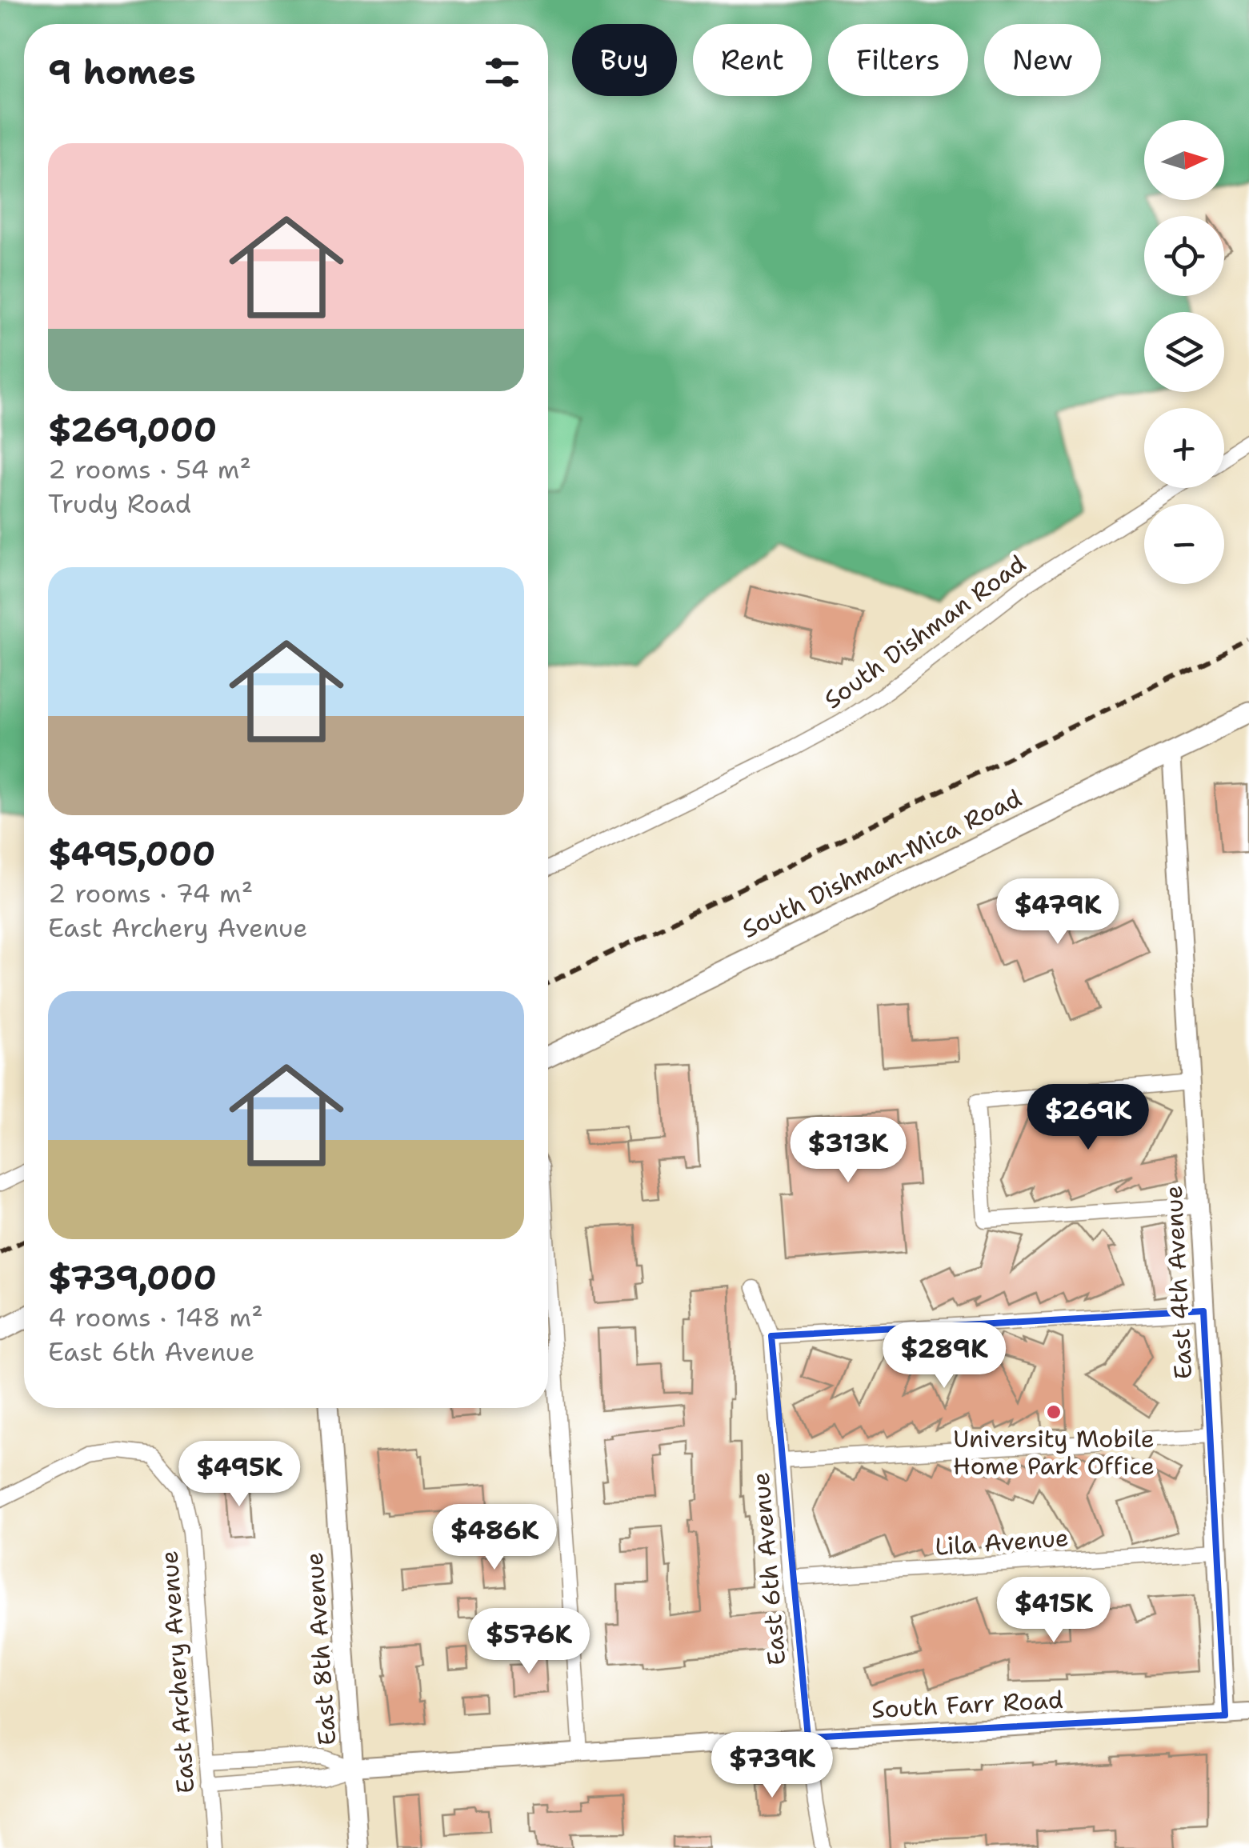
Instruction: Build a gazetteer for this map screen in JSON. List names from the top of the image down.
{
  "streets": {
    "main road": ["South Dishman-Mica Road"],
    "street": [
      "South Dishman Road",
      "East 4th Avenue",
      "Lila Avenue",
      "East 6th Avenue",
      "East 8th Avenue",
      "East Archery Avenue",
      "South Farr Road"
    ]
  },
  "crossings": [
    ["South Dishman-Mica Road", "East 4th Avenue"],
    ["East 4th Avenue", "Lila Avenue"],
    ["East 4th Avenue", "South Farr Road"],
    ["Lila Avenue", "East 6th Avenue"],
    ["East 6th Avenue", "South Farr Road"],
    ["East 8th Avenue", "South Farr Road"],
    ["East Archery Avenue", "South Farr Road"]
  ],
  "places": ["University Mobile Home Park Office"],
  "north": "right",
  "page": {
    "chip": [
      "Buy",
      "Rent",
      "Filters",
      "New"
    ],
    "heading": "9 homes",
    "map_buttons": ["+", "−"],
    "list": [
      {
        "name": "$269,000",
        "note": "2 rooms · 54 m² · Trudy Road"
      },
      {
        "name": "$495,000",
        "note": "2 rooms · 74 m² · East Archery Avenue"
      },
      {
        "name": "$739,000",
        "note": "4 rooms · 148 m² · East 6th Avenue"
      }
    ],
    "price": [
      "$479K",
      "$269K",
      "$313K",
      "$289K",
      "$495K",
      "$486K",
      "$415K",
      "$576K",
      "$739K"
    ]
  }
}
